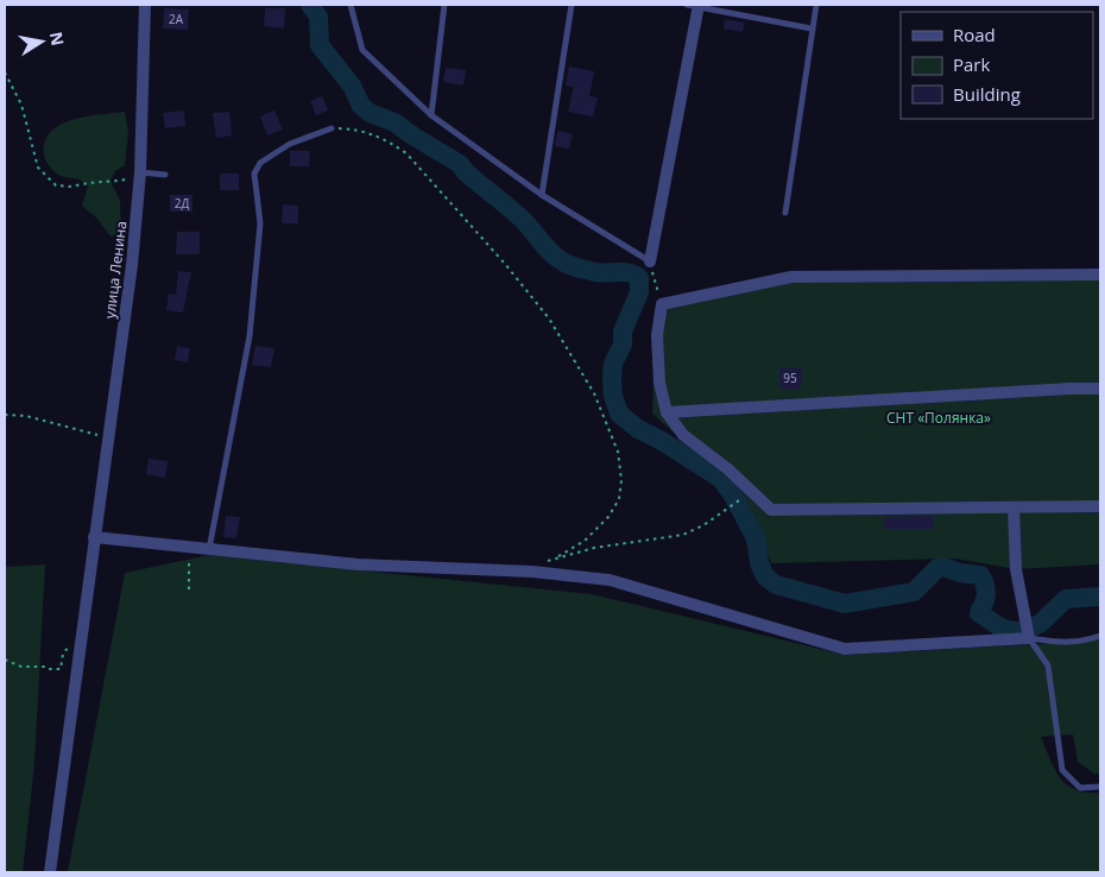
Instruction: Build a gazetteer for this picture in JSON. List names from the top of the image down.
{
  "streets": {
    "street": ["улица Ленина"]
  },
  "parks": ["СНТ «Полянка»"],
  "house_numbers": ["2А", "2Д", "95"],
  "legend": ["Road", "Park", "Building"],
  "north": "right"
}
